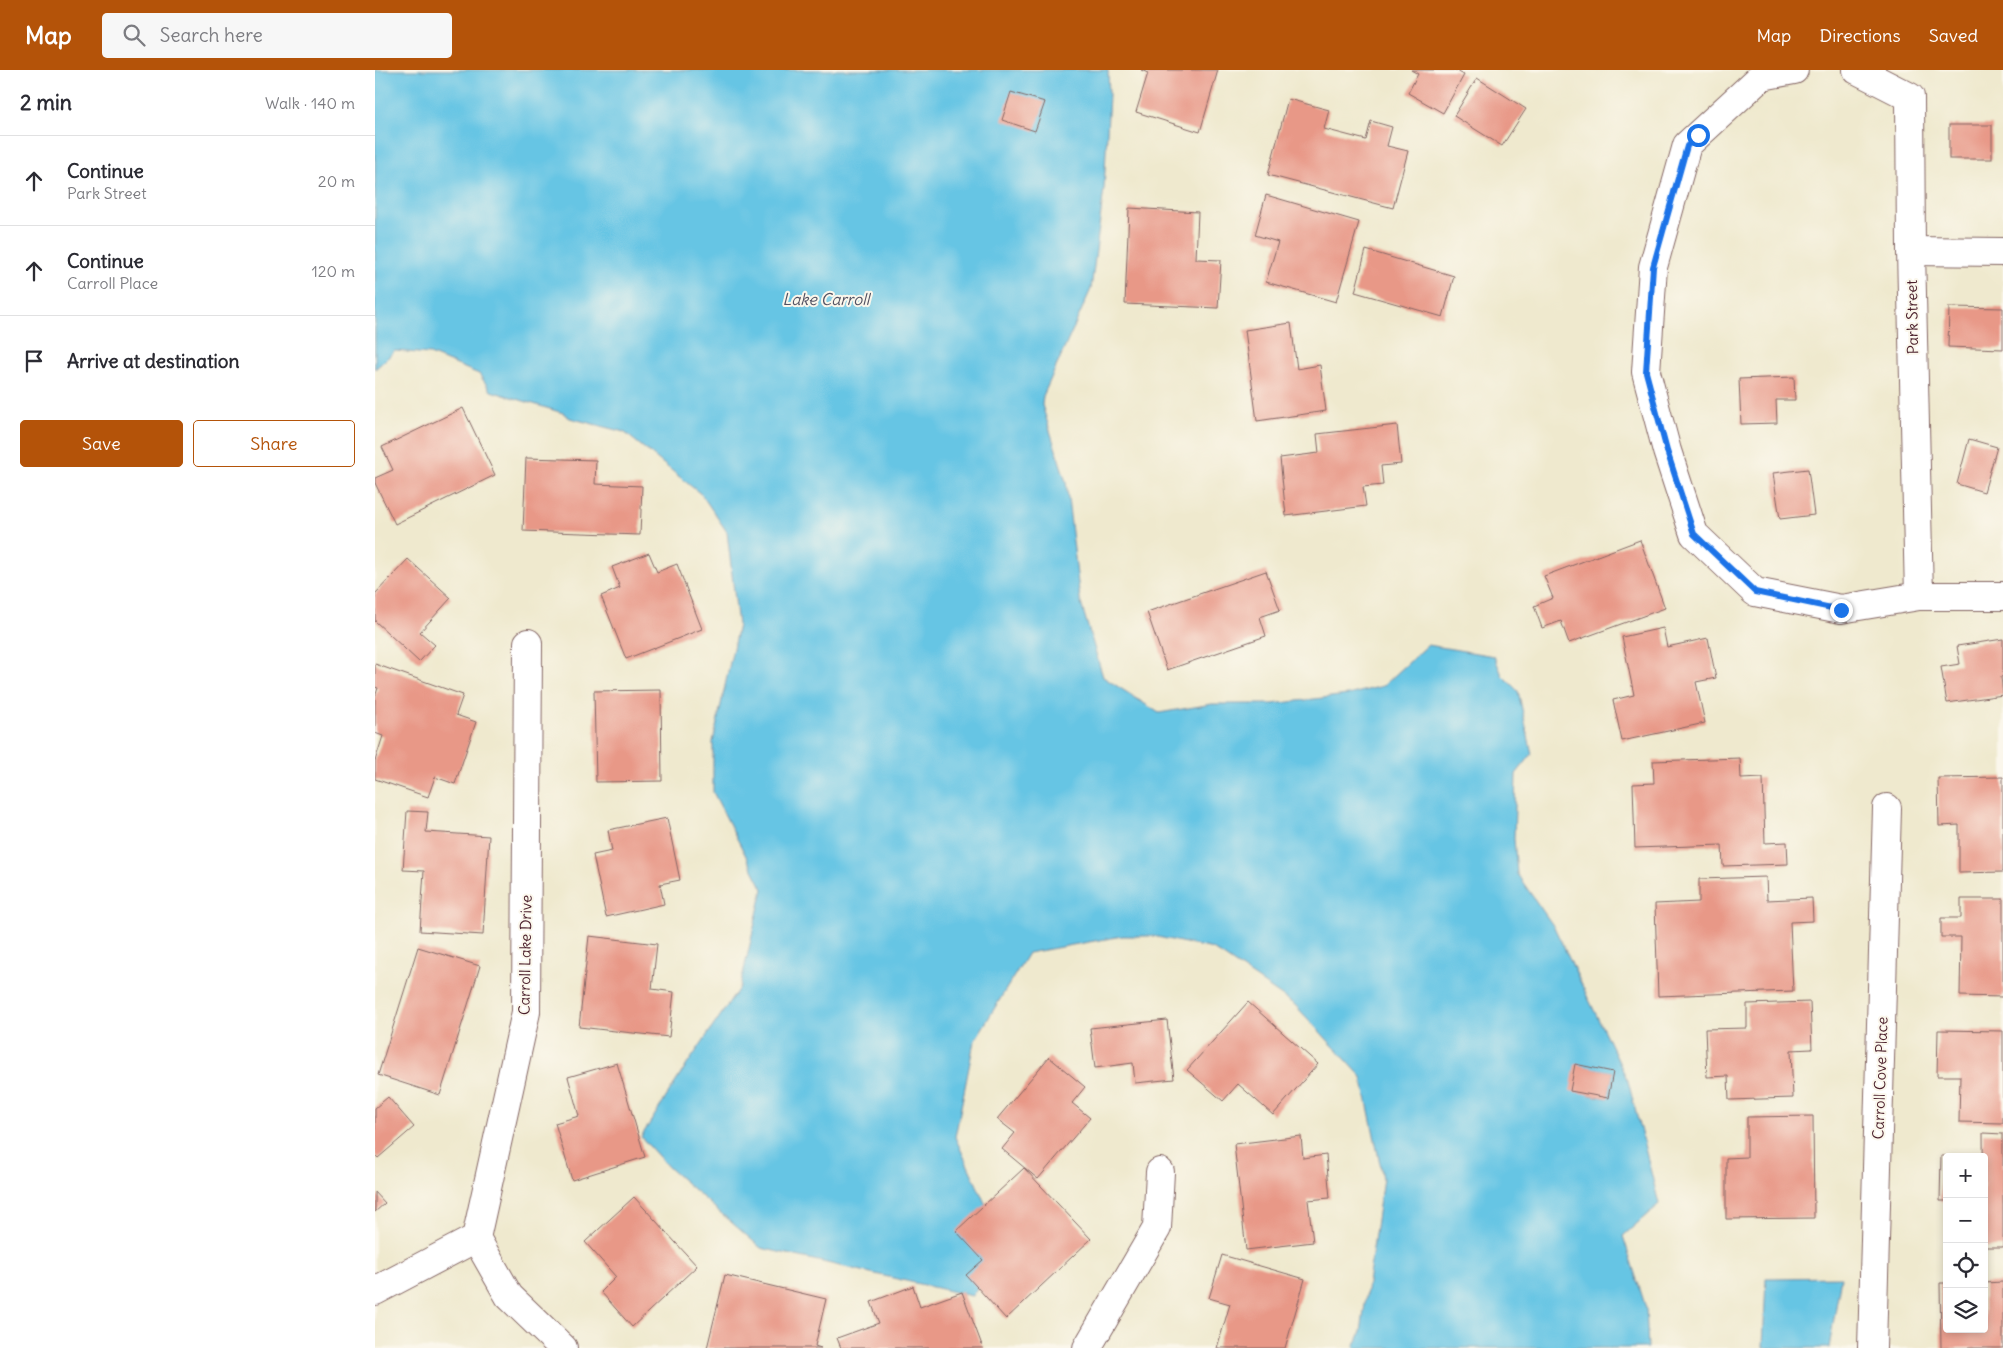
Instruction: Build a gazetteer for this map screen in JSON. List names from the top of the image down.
{
  "streets": {
    "street": ["Park Street", "Carroll Lake Drive", "Carroll Cove Place"]
  },
  "water": ["Lake Carroll"],
  "page": {
    "header": "Map",
    "search": "Search here",
    "nav": ["Map", "Directions", "Saved"],
    "heading": ["2 min", "Walk · 140 m"],
    "list": [
      ["Continue", "Park Street", "20 m"],
      ["Continue", "Carroll Place", "120 m"],
      "Arrive at destination"
    ],
    "buttons": ["Save", "Share"],
    "map_buttons": ["+", "−"]
  }
}
